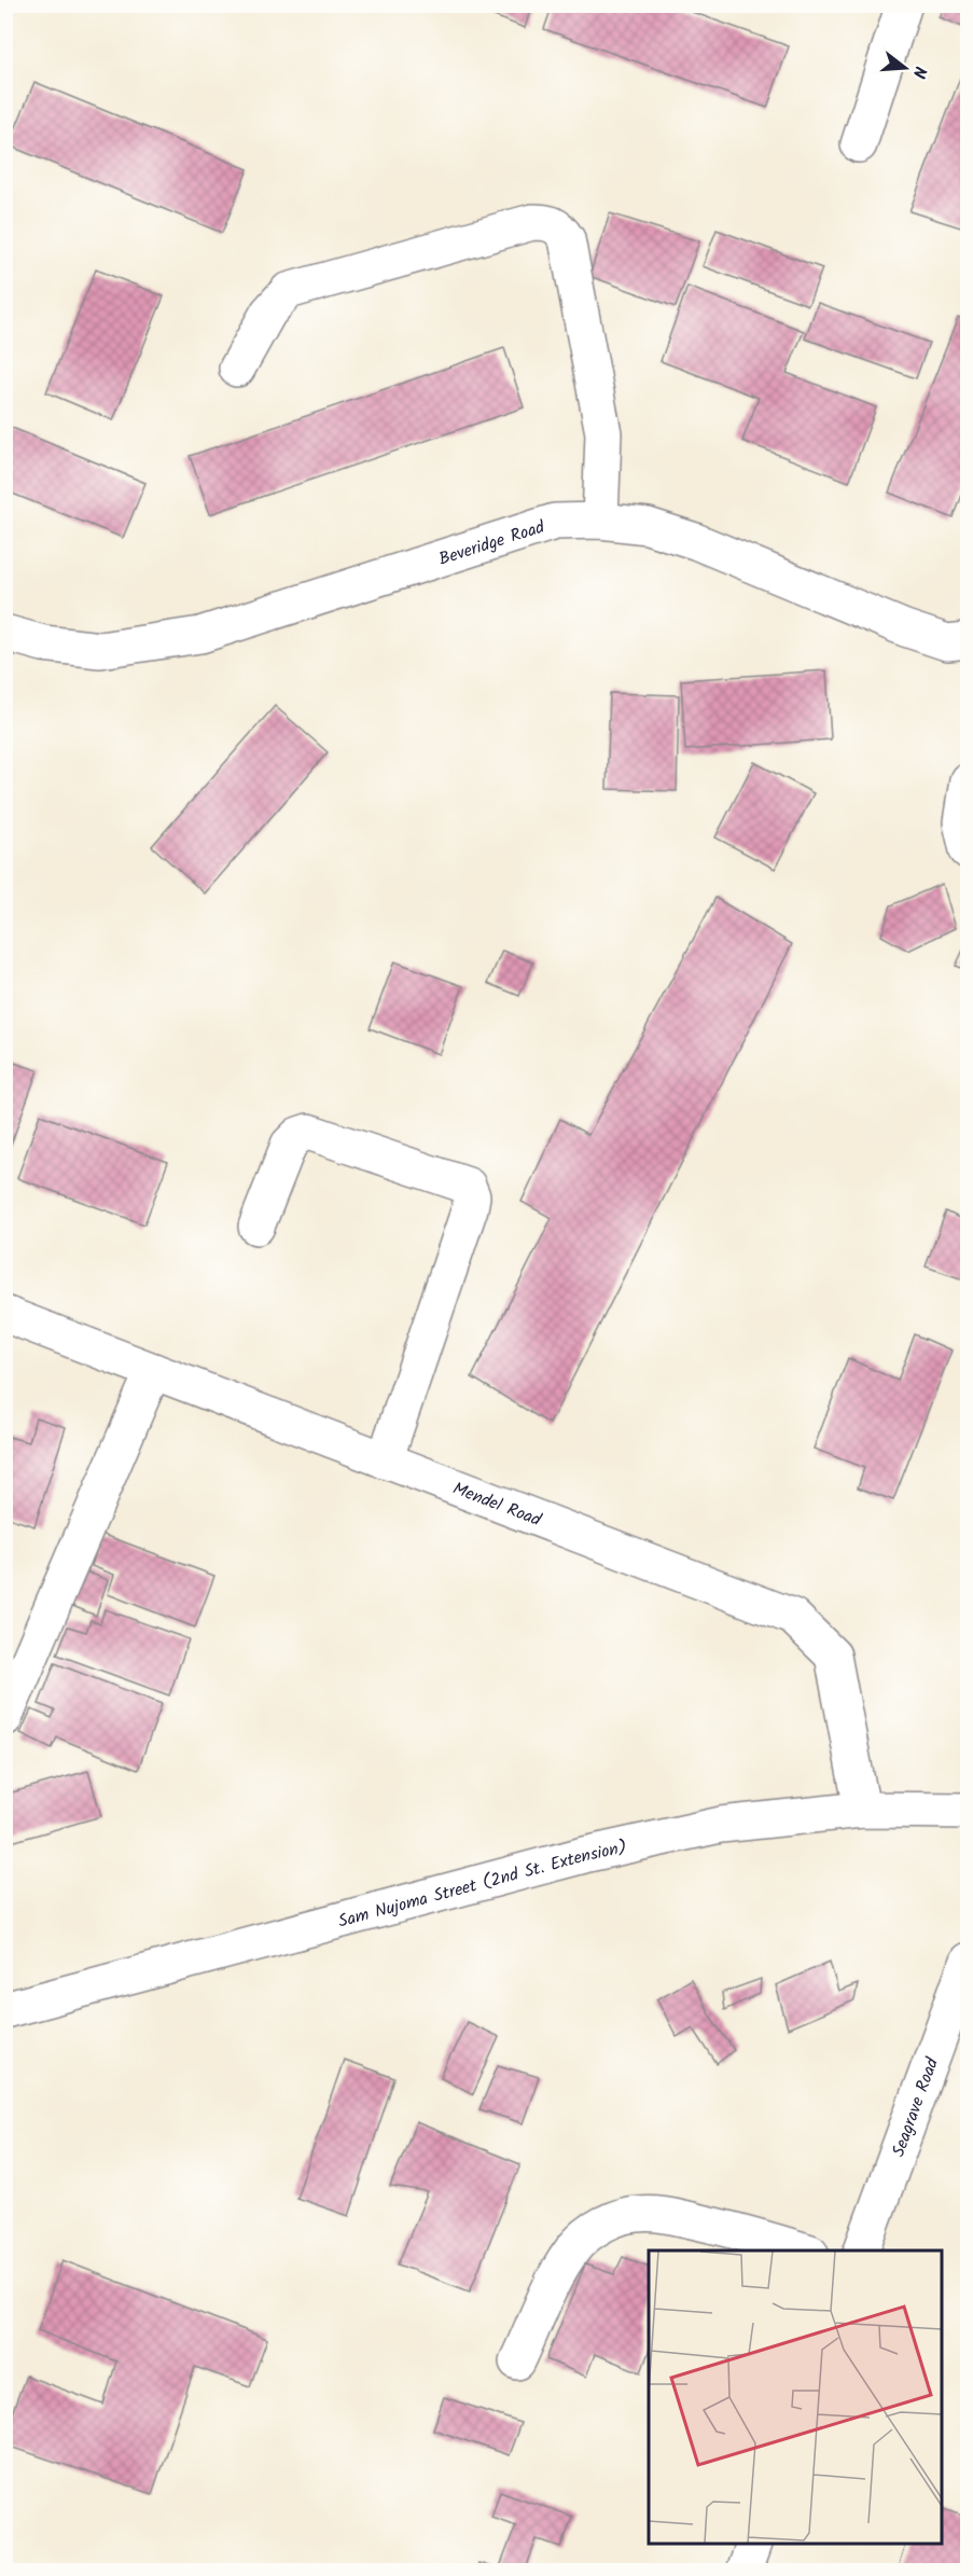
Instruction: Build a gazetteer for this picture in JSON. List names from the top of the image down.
{
  "streets": {
    "main road": [
      "Beveridge Road",
      "Mendel Road",
      "Sam Nujoma Street (2nd St. Extension)",
      "Seagrave Road"
    ]
  },
  "crossings": [
    ["Mendel Road", "Sam Nujoma Street (2nd St. Extension)"]
  ],
  "north": "right"
}
